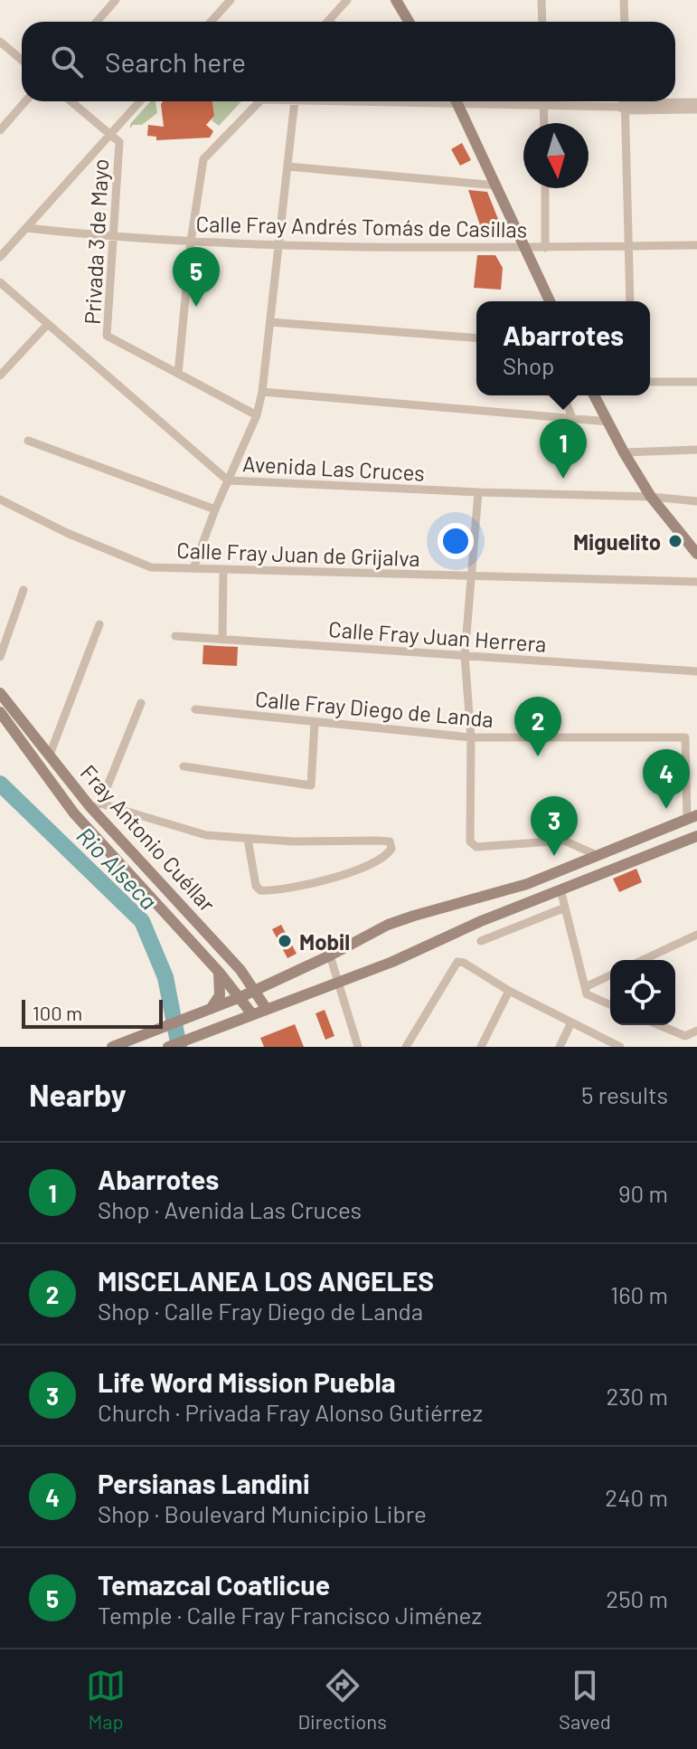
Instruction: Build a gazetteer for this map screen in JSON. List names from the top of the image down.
{
  "streets": {
    "street": [
      "Calle Fray Andrés Tomás de Casillas",
      "Privada 3 de Mayo",
      "Avenida Las Cruces",
      "Calle Fray Juan de Grijalva",
      "Calle Fray Juan Herrera",
      "Calle Fray Diego de Landa",
      "Fray Antonio Cuéllar"
    ]
  },
  "crossings": [
    ["Calle Fray Andrés Tomás de Casillas", "Privada 3 de Mayo"]
  ],
  "water": ["Rio Alseca"],
  "places": ["Miguelito", "Mobil"],
  "scale_bar": "100 m",
  "north": "bottom",
  "page": {
    "search": "Search here",
    "pins": [
      "5",
      "1",
      "2",
      "4",
      "3"
    ],
    "popup": ["Abarrotes", "Shop"],
    "scale": "100 m",
    "heading": ["Nearby", "5 results"],
    "list": [
      {
        "mark": "1",
        "name": "Abarrotes",
        "note": "Shop · Avenida Las Cruces",
        "value": "90 m"
      },
      {
        "mark": "2",
        "name": "MISCELANEA LOS ANGELES",
        "note": "Shop · Calle Fray Diego de Landa",
        "value": "160 m"
      },
      {
        "mark": "3",
        "name": "Life Word Mission Puebla",
        "note": "Church · Privada Fray Alonso Gutiérrez",
        "value": "230 m"
      },
      {
        "mark": "4",
        "name": "Persianas Landini",
        "note": "Shop · Boulevard Municipio Libre",
        "value": "240 m"
      },
      {
        "mark": "5",
        "name": "Temazcal Coatlicue",
        "note": "Temple · Calle Fray Francisco Jiménez",
        "value": "250 m"
      }
    ],
    "nav": ["Map", "Directions", "Saved"]
  }
}
